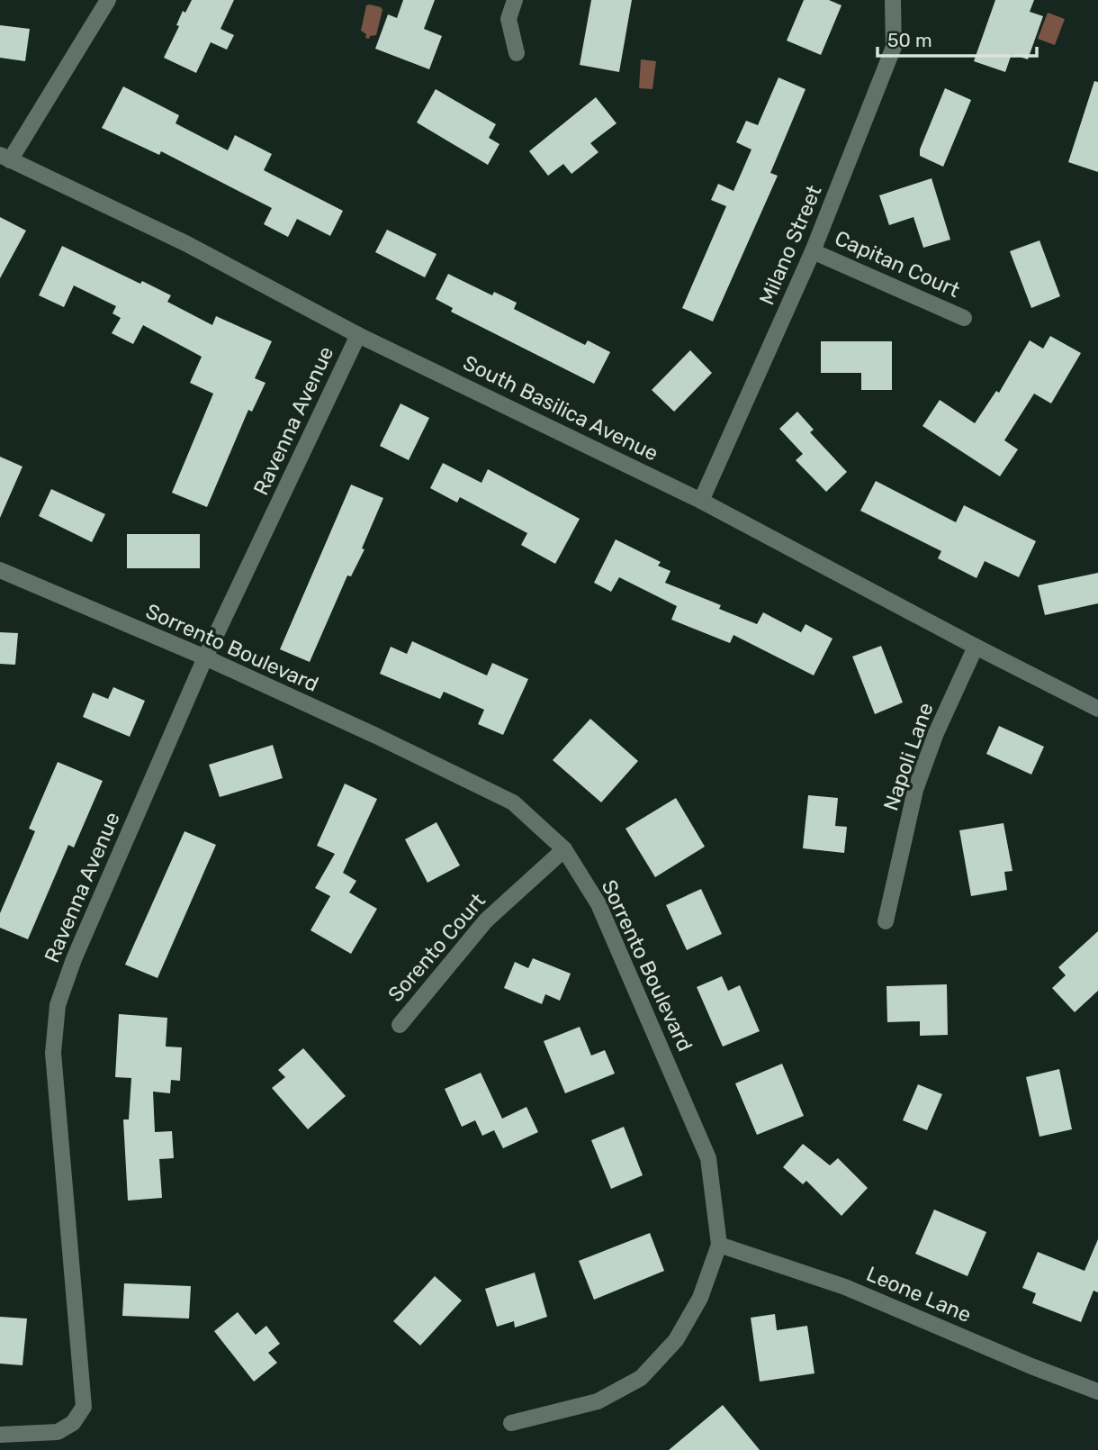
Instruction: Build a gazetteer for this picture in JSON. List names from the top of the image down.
{
  "streets": {
    "street": [
      "Milano Street",
      "Capitan Court",
      "South Basilica Avenue",
      "Ravenna Avenue",
      "Sorrento Boulevard",
      "Napoli Lane",
      "Sorento Court",
      "Leone Lane"
    ]
  },
  "crossings": [
    ["Milano Street", "Capitan Court"],
    ["Milano Street", "South Basilica Avenue"],
    ["South Basilica Avenue", "Ravenna Avenue"],
    ["South Basilica Avenue", "Napoli Lane"],
    ["Ravenna Avenue", "Sorrento Boulevard"],
    ["Sorrento Boulevard", "Sorento Court"],
    ["Sorrento Boulevard", "Leone Lane"]
  ],
  "scale_bar": "50 m"
}
